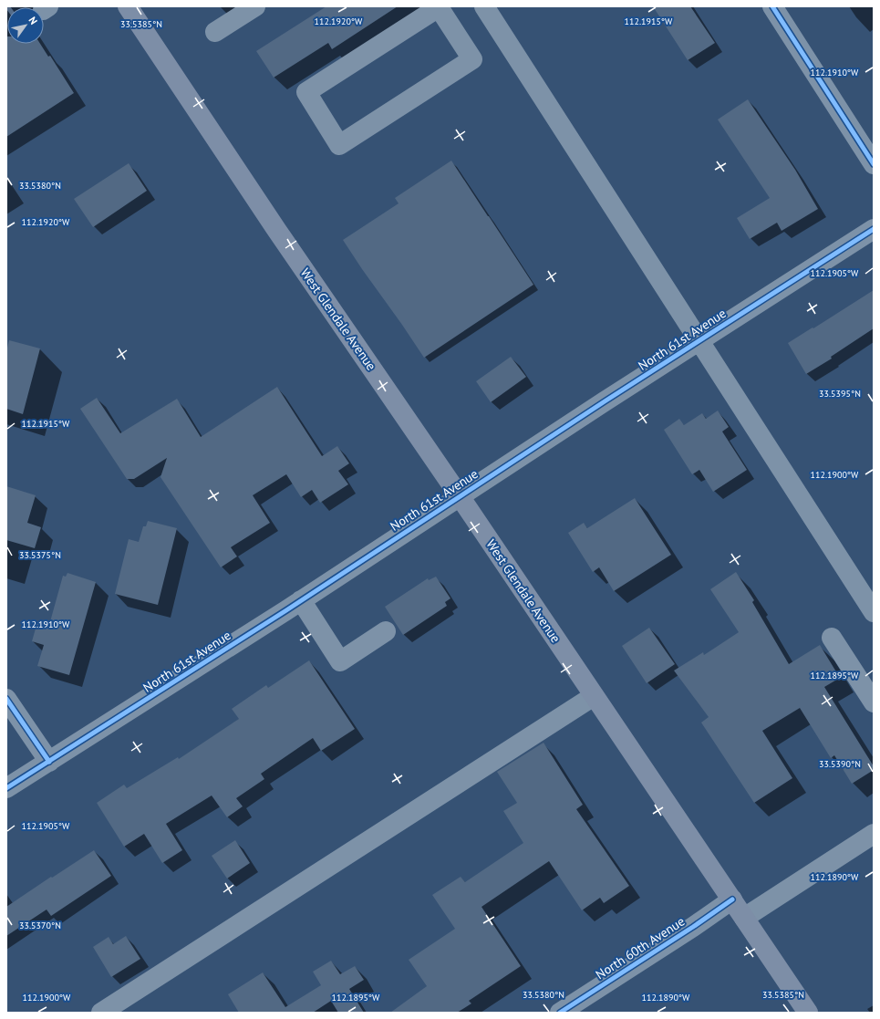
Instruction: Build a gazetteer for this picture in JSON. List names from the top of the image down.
{
  "streets": {
    "main road": ["West Glendale Avenue"],
    "street": ["North 61st Avenue", "North 60th Avenue"]
  },
  "crossings": [
    ["West Glendale Avenue", "North 61st Avenue"],
    ["West Glendale Avenue", "North 60th Avenue"]
  ],
  "north": "top right",
  "coordinates": [
    "112.1920°W",
    "112.1915°W",
    "33.5385°N",
    "112.1910°W",
    "33.5380°N",
    "112.1905°W",
    "33.5395°N",
    "112.1900°W",
    "33.5375°N",
    "112.1895°W",
    "33.5390°N",
    "112.1890°W",
    "33.5370°N"
  ]
}
